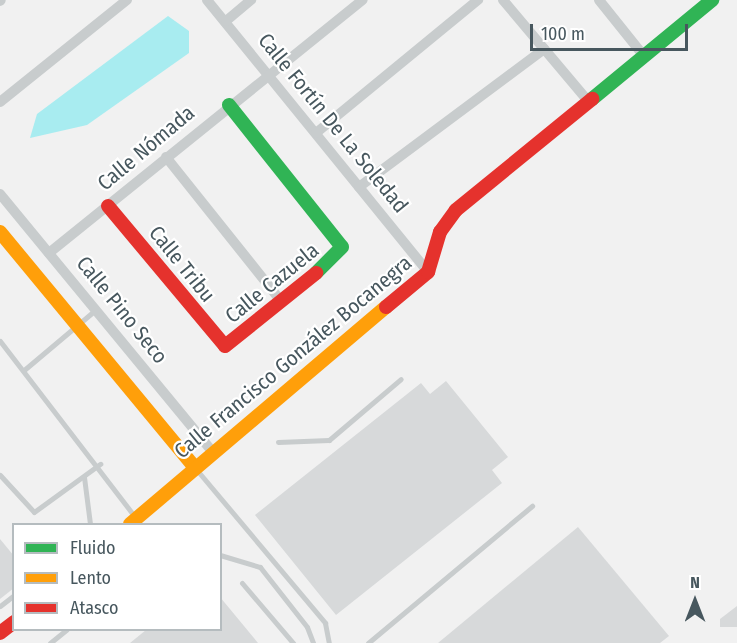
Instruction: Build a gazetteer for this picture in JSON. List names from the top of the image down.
{
  "streets": {
    "street": [
      "Calle Fortín De La Soledad",
      "Calle Nómada",
      "Calle Tribu",
      "Calle Cazuela",
      "Calle Pino Seco",
      "Calle Francisco González Bocanegra"
    ]
  },
  "crossings": [
    ["Calle Fortín De La Soledad", "Calle Nómada"],
    ["Calle Fortín De La Soledad", "Calle Francisco González Bocanegra"],
    ["Calle Nómada", "Calle Tribu"],
    ["Calle Nómada", "Calle Cazuela"],
    ["Calle Nómada", "Calle Pino Seco"],
    ["Calle Tribu", "Calle Cazuela"],
    ["Calle Pino Seco", "Calle Francisco González Bocanegra"]
  ],
  "legend": ["Fluido", "Lento", "Atasco"],
  "scale_bar": "100 m",
  "north": "top"
}
